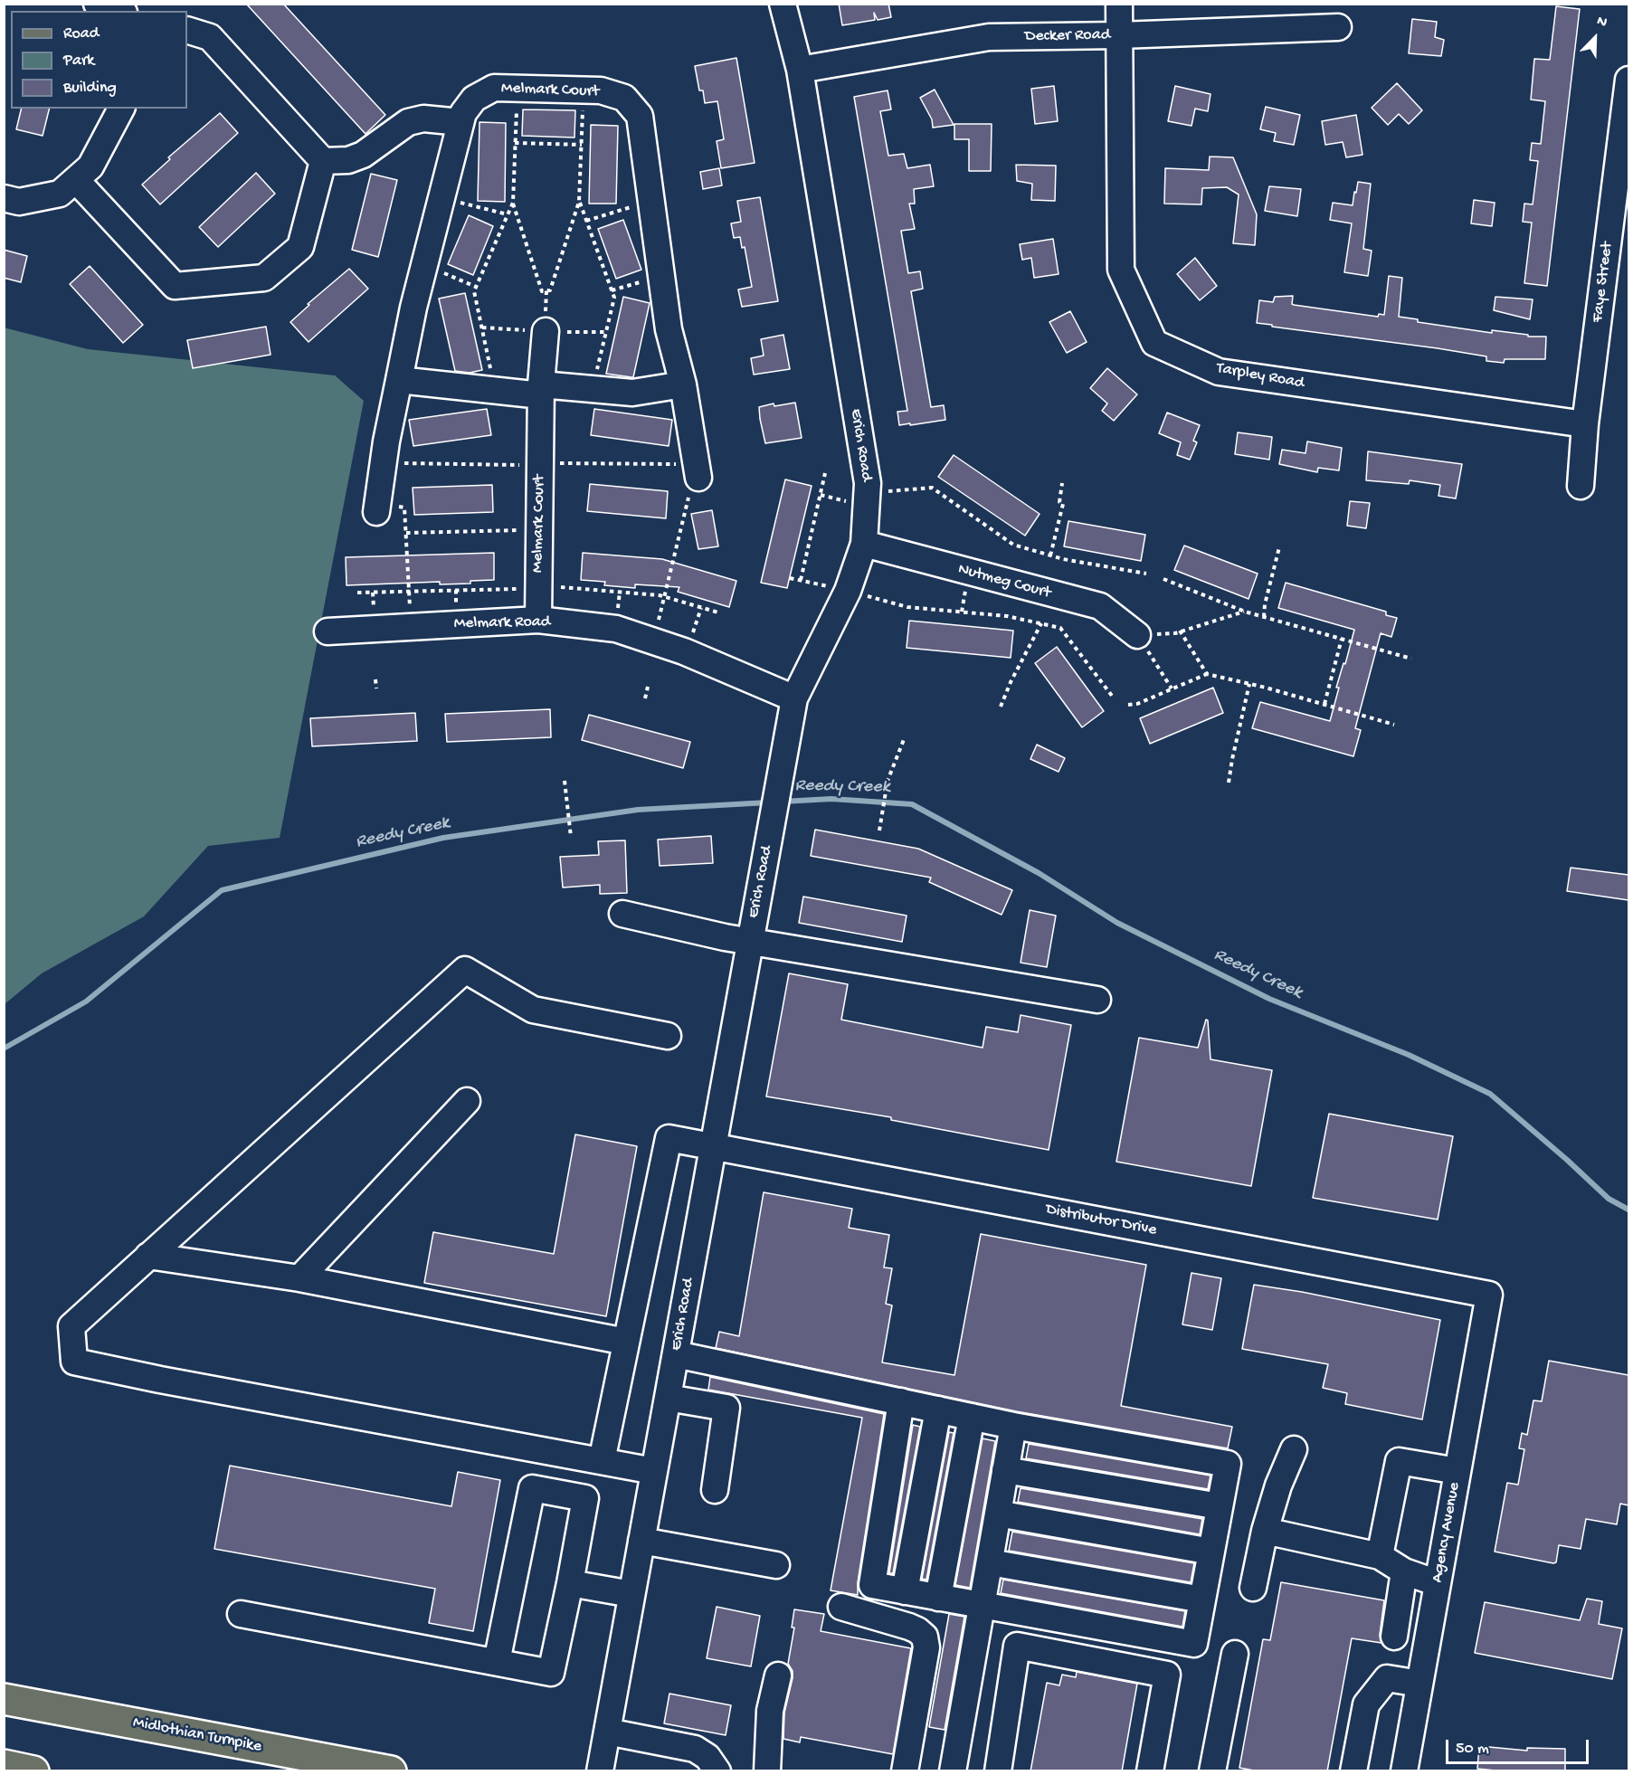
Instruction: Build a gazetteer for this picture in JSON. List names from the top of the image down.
{
  "streets": {
    "main road": ["Midlothian Turnpike"],
    "street": [
      "Decker Road",
      "Melmark Court",
      "Faye Street",
      "Tarpley Road",
      "Erich Road",
      "Nutmeg Court",
      "Melmark Road",
      "Distributor Drive",
      "Agency Avenue"
    ]
  },
  "crossings": [
    ["Decker Road", "Tarpley Road"],
    ["Decker Road", "Erich Road"],
    ["Melmark Court", "Melmark Road"],
    ["Faye Street", "Tarpley Road"],
    ["Erich Road", "Nutmeg Court"],
    ["Erich Road", "Melmark Road"],
    ["Erich Road", "Distributor Drive"],
    ["Distributor Drive", "Agency Avenue"]
  ],
  "water": ["Reedy Creek"],
  "legend": ["Road", "Park", "Building"],
  "scale_bar": "50 m",
  "north": "top right"
}
